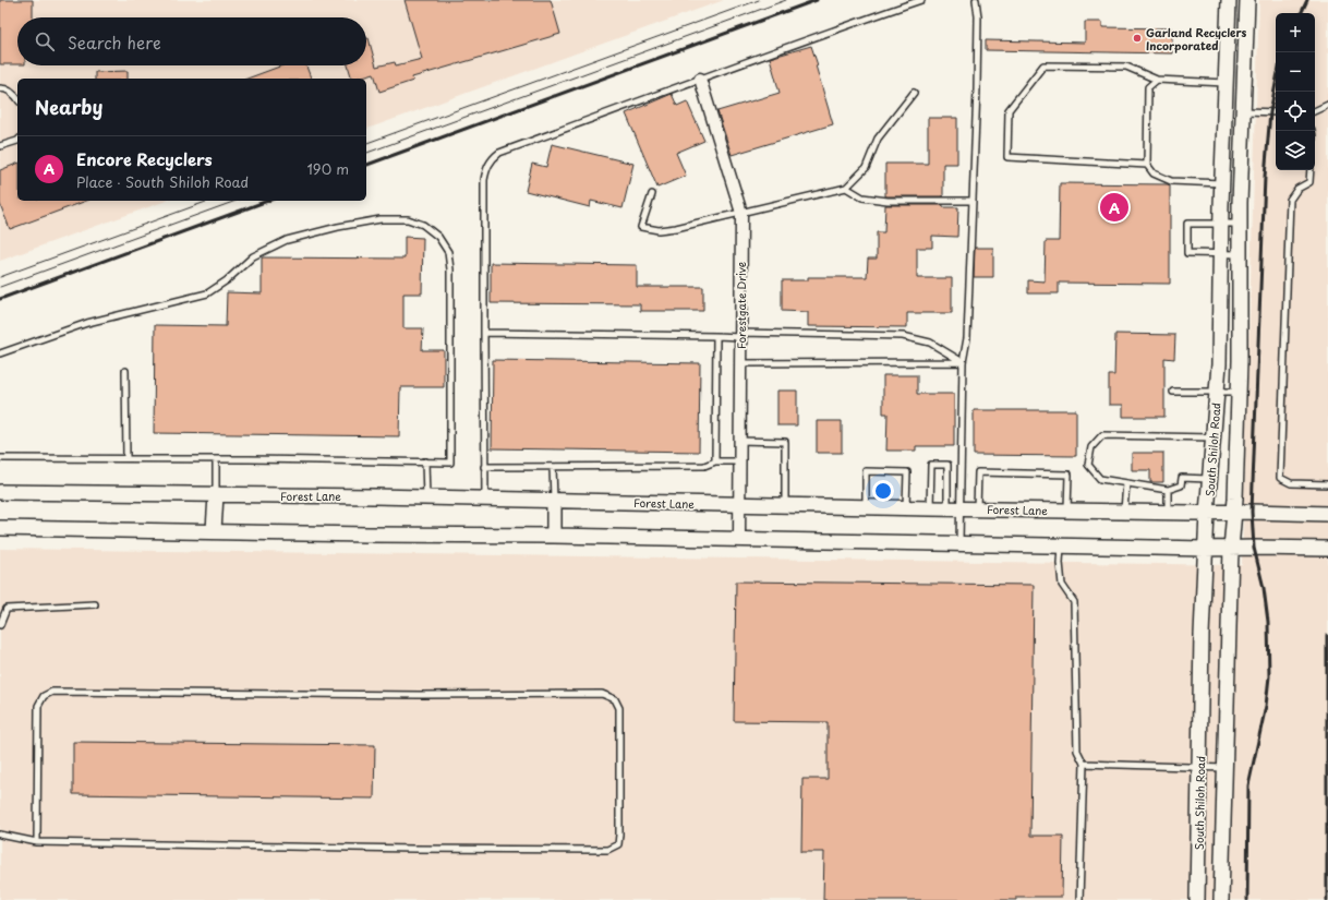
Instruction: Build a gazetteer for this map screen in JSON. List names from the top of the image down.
{
  "streets": {
    "main road": ["South Shiloh Road", "Forest Lane"],
    "street": ["Forestgate Drive"]
  },
  "crossings": [
    ["Forestgate Drive", "Forest Lane"],
    ["South Shiloh Road", "Forest Lane"]
  ],
  "places": ["Garland Recyclers Incorporated"],
  "page": {
    "map_buttons": ["+", "−"],
    "search": "Search here",
    "heading": "Nearby",
    "list": [
      {
        "mark": "A",
        "name": "Encore Recyclers",
        "note": "Place · South Shiloh Road",
        "value": "190 m"
      }
    ],
    "pins": "A"
  }
}
